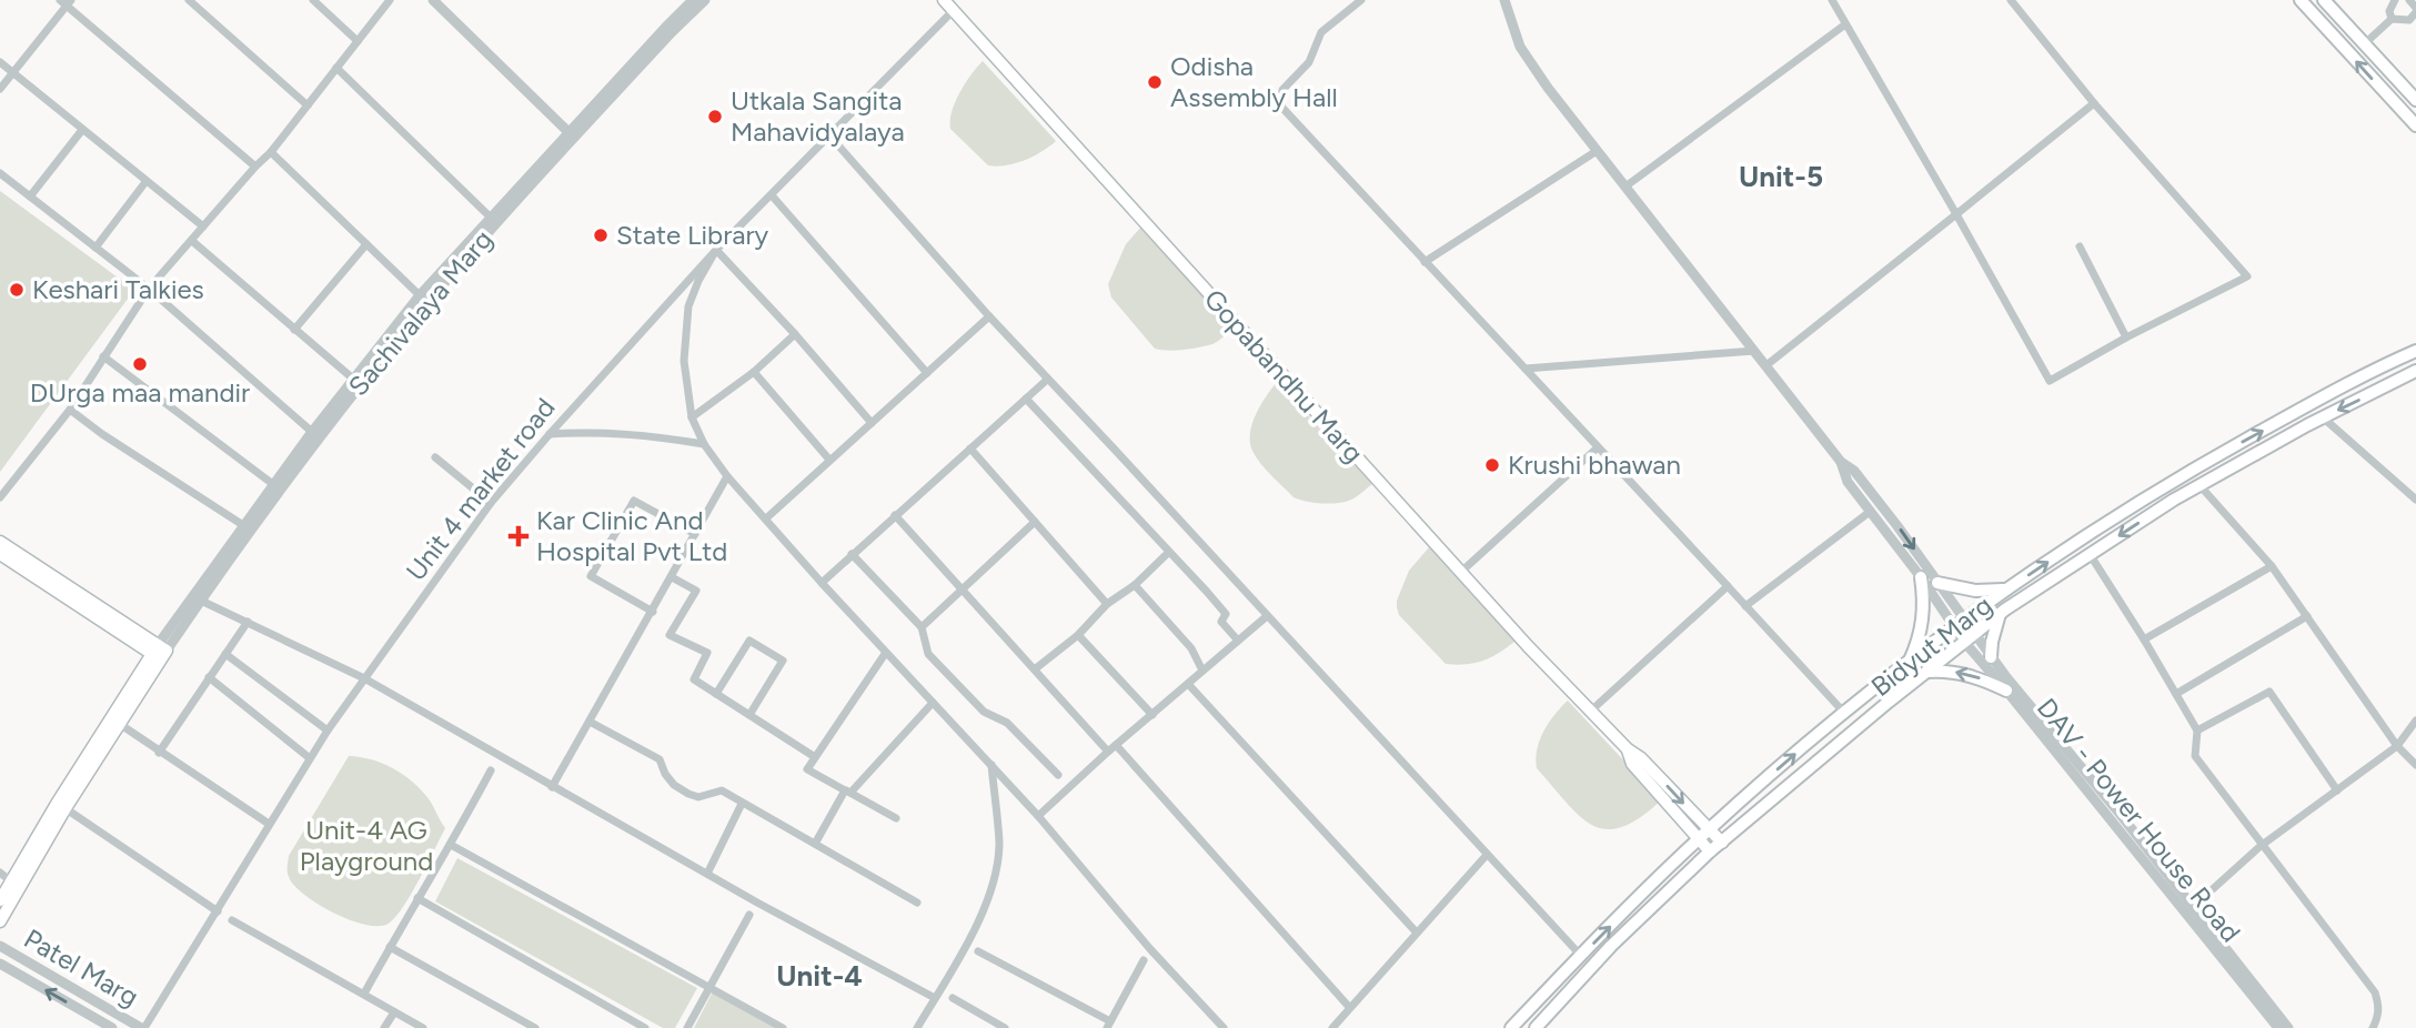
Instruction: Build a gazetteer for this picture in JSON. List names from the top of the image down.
{
  "streets": {
    "main road": ["Sachivalaya Marg", "Gopabandhu Marg", "Bidyut Marg"],
    "street": ["Unit 4 market road", "DAV - Power House Road", "Patel Marg"]
  },
  "crossings": [
    ["Gopabandhu Marg", "Unit 4 market road"],
    ["Gopabandhu Marg", "Bidyut Marg"],
    ["Unit 4 market road", "Patel Marg"],
    ["Bidyut Marg", "DAV - Power House Road"]
  ],
  "districts": ["Unit-5", "Unit-4"],
  "parks": ["Unit-4 AG Playground"],
  "places": {
    "other": [
      "Odisha Assembly Hall",
      "Utkala Sangita Mahavidyalaya",
      "State Library",
      "Keshari Talkies",
      "DUrga maa mandir",
      "Krushi bhawan"
    ],
    "health": ["Kar Clinic And Hospital Pvt Ltd"]
  }
}
